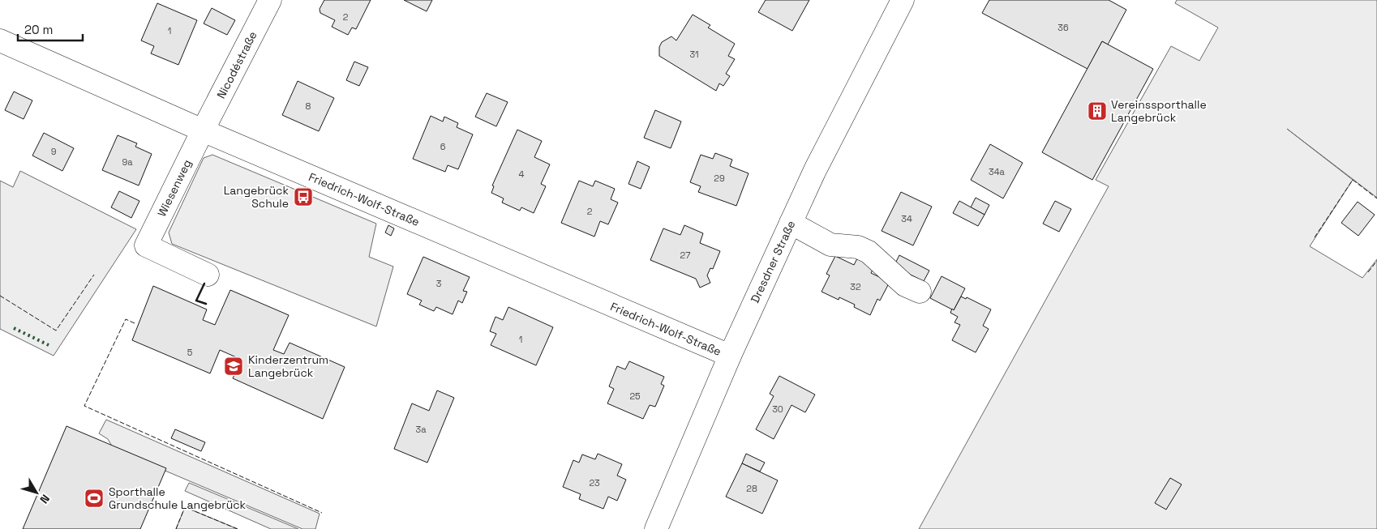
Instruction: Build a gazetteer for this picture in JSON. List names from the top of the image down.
{
  "streets": {
    "street": [
      "Nicodéstraße",
      "Wiesenweg",
      "Friedrich-Wolf-Straße",
      "Dresdner Straße"
    ]
  },
  "crossings": [
    ["Nicodéstraße", "Wiesenweg"],
    ["Nicodéstraße", "Friedrich-Wolf-Straße"],
    ["Wiesenweg", "Friedrich-Wolf-Straße"],
    ["Friedrich-Wolf-Straße", "Dresdner Straße"]
  ],
  "places": {
    "building": ["Vereinssporthalle Langebrück"],
    "bus stop": ["Langebrück Schule"],
    "school or university": ["Kinderzentrum Langebrück"],
    "sports": ["Sporthalle Grundschule Langebrück"]
  },
  "house_numbers": [
    "2",
    "36",
    "1",
    "31",
    "8",
    "6",
    "9",
    "9a",
    "34a",
    "4",
    "29",
    "2",
    "34",
    "27",
    "3",
    "32",
    "1",
    "5",
    "25",
    "30",
    "3a",
    "23",
    "28"
  ],
  "scale_bar": "20 m",
  "north": "bottom right"
}
